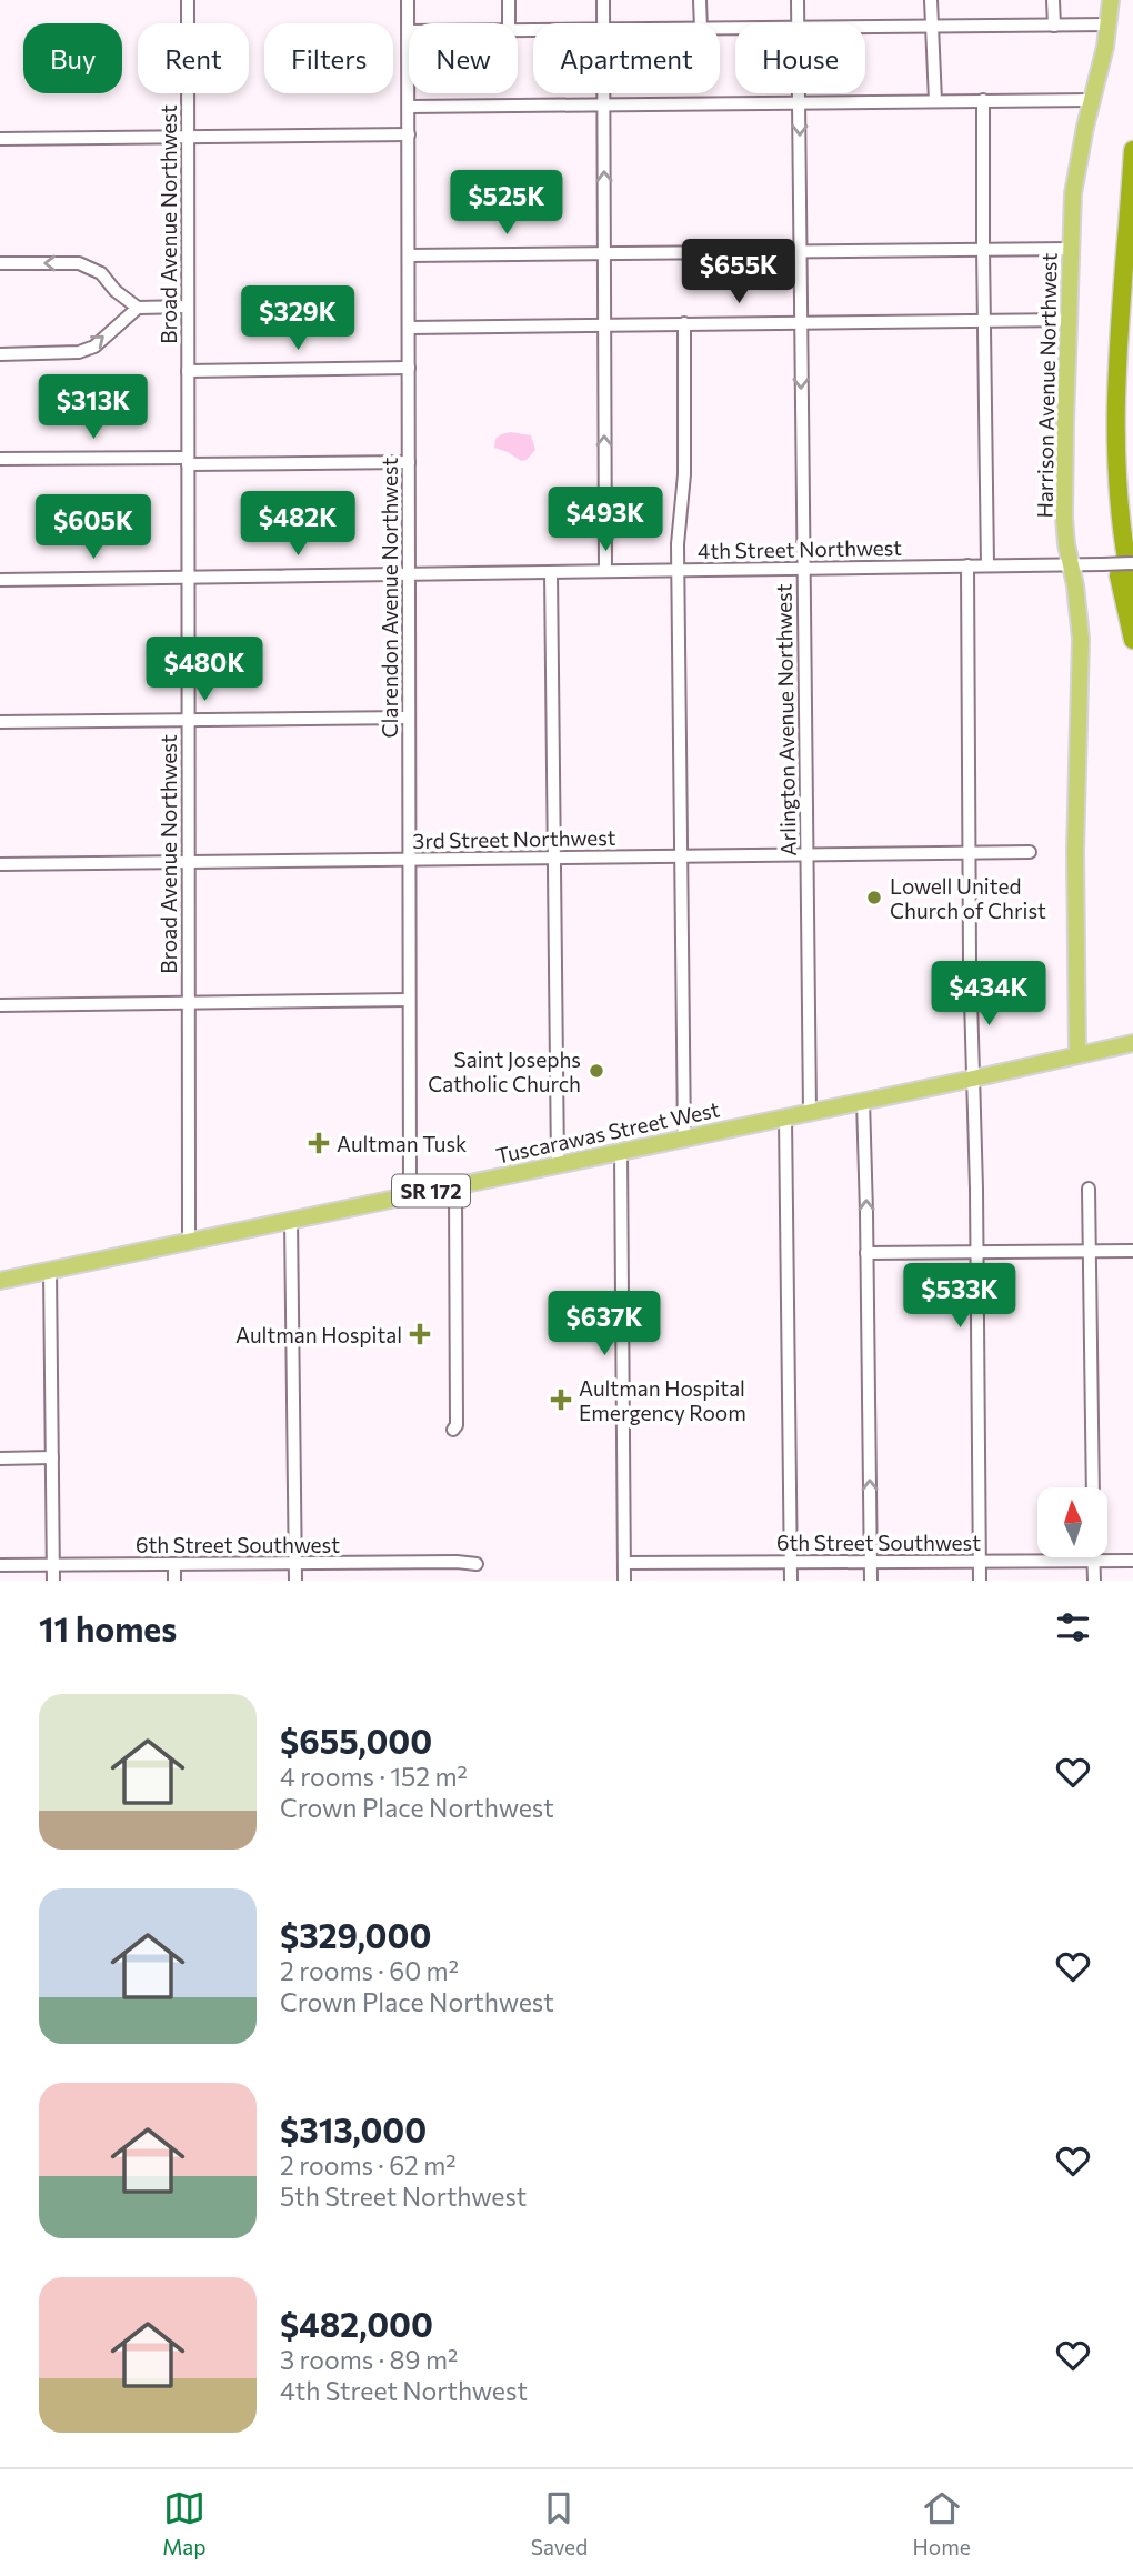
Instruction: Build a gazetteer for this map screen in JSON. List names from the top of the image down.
{
  "streets": {
    "main road": ["Harrison Avenue Northwest", "Tuscarawas Street West", "SR 172"],
    "street": [
      "Broad Avenue Northwest",
      "4th Street Northwest",
      "Clarendon Avenue Northwest",
      "Arlington Avenue Northwest",
      "3rd Street Northwest",
      "6th Street Southwest"
    ]
  },
  "crossings": [
    ["Broad Avenue Northwest", "4th Street Northwest"],
    ["Broad Avenue Northwest", "3rd Street Northwest"],
    ["Broad Avenue Northwest", "Tuscarawas Street West"],
    ["Harrison Avenue Northwest", "4th Street Northwest"],
    ["Harrison Avenue Northwest", "Tuscarawas Street West"],
    ["4th Street Northwest", "Clarendon Avenue Northwest"],
    ["4th Street Northwest", "Arlington Avenue Northwest"],
    ["Clarendon Avenue Northwest", "3rd Street Northwest"],
    ["Clarendon Avenue Northwest", "Tuscarawas Street West"],
    ["Arlington Avenue Northwest", "3rd Street Northwest"],
    ["Arlington Avenue Northwest", "Tuscarawas Street West"]
  ],
  "one_way": ["Arlington Avenue Northwest"],
  "places": {
    "other": ["Lowell United Church of Christ", "Saint Josephs Catholic Church"],
    "health": ["Aultman Tusk", "Aultman Hospital", "Aultman Hospital Emergency Room"]
  },
  "north": "top",
  "page": {
    "chip": [
      "Buy",
      "Rent",
      "Filters",
      "New",
      "Apartment",
      "House"
    ],
    "price": [
      "$525K",
      "$655K",
      "$329K",
      "$313K",
      "$493K",
      "$482K",
      "$605K",
      "$480K",
      "$434K",
      "$533K",
      "$637K"
    ],
    "heading": "11 homes",
    "list": [
      {
        "name": "$655,000",
        "note": "4 rooms · 152 m² · Crown Place Northwest"
      },
      {
        "name": "$329,000",
        "note": "2 rooms · 60 m² · Crown Place Northwest"
      },
      {
        "name": "$313,000",
        "note": "2 rooms · 62 m² · 5th Street Northwest"
      },
      {
        "name": "$482,000",
        "note": "3 rooms · 89 m² · 4th Street Northwest"
      }
    ],
    "tabs": ["Map", "Saved", "Home"]
  }
}
